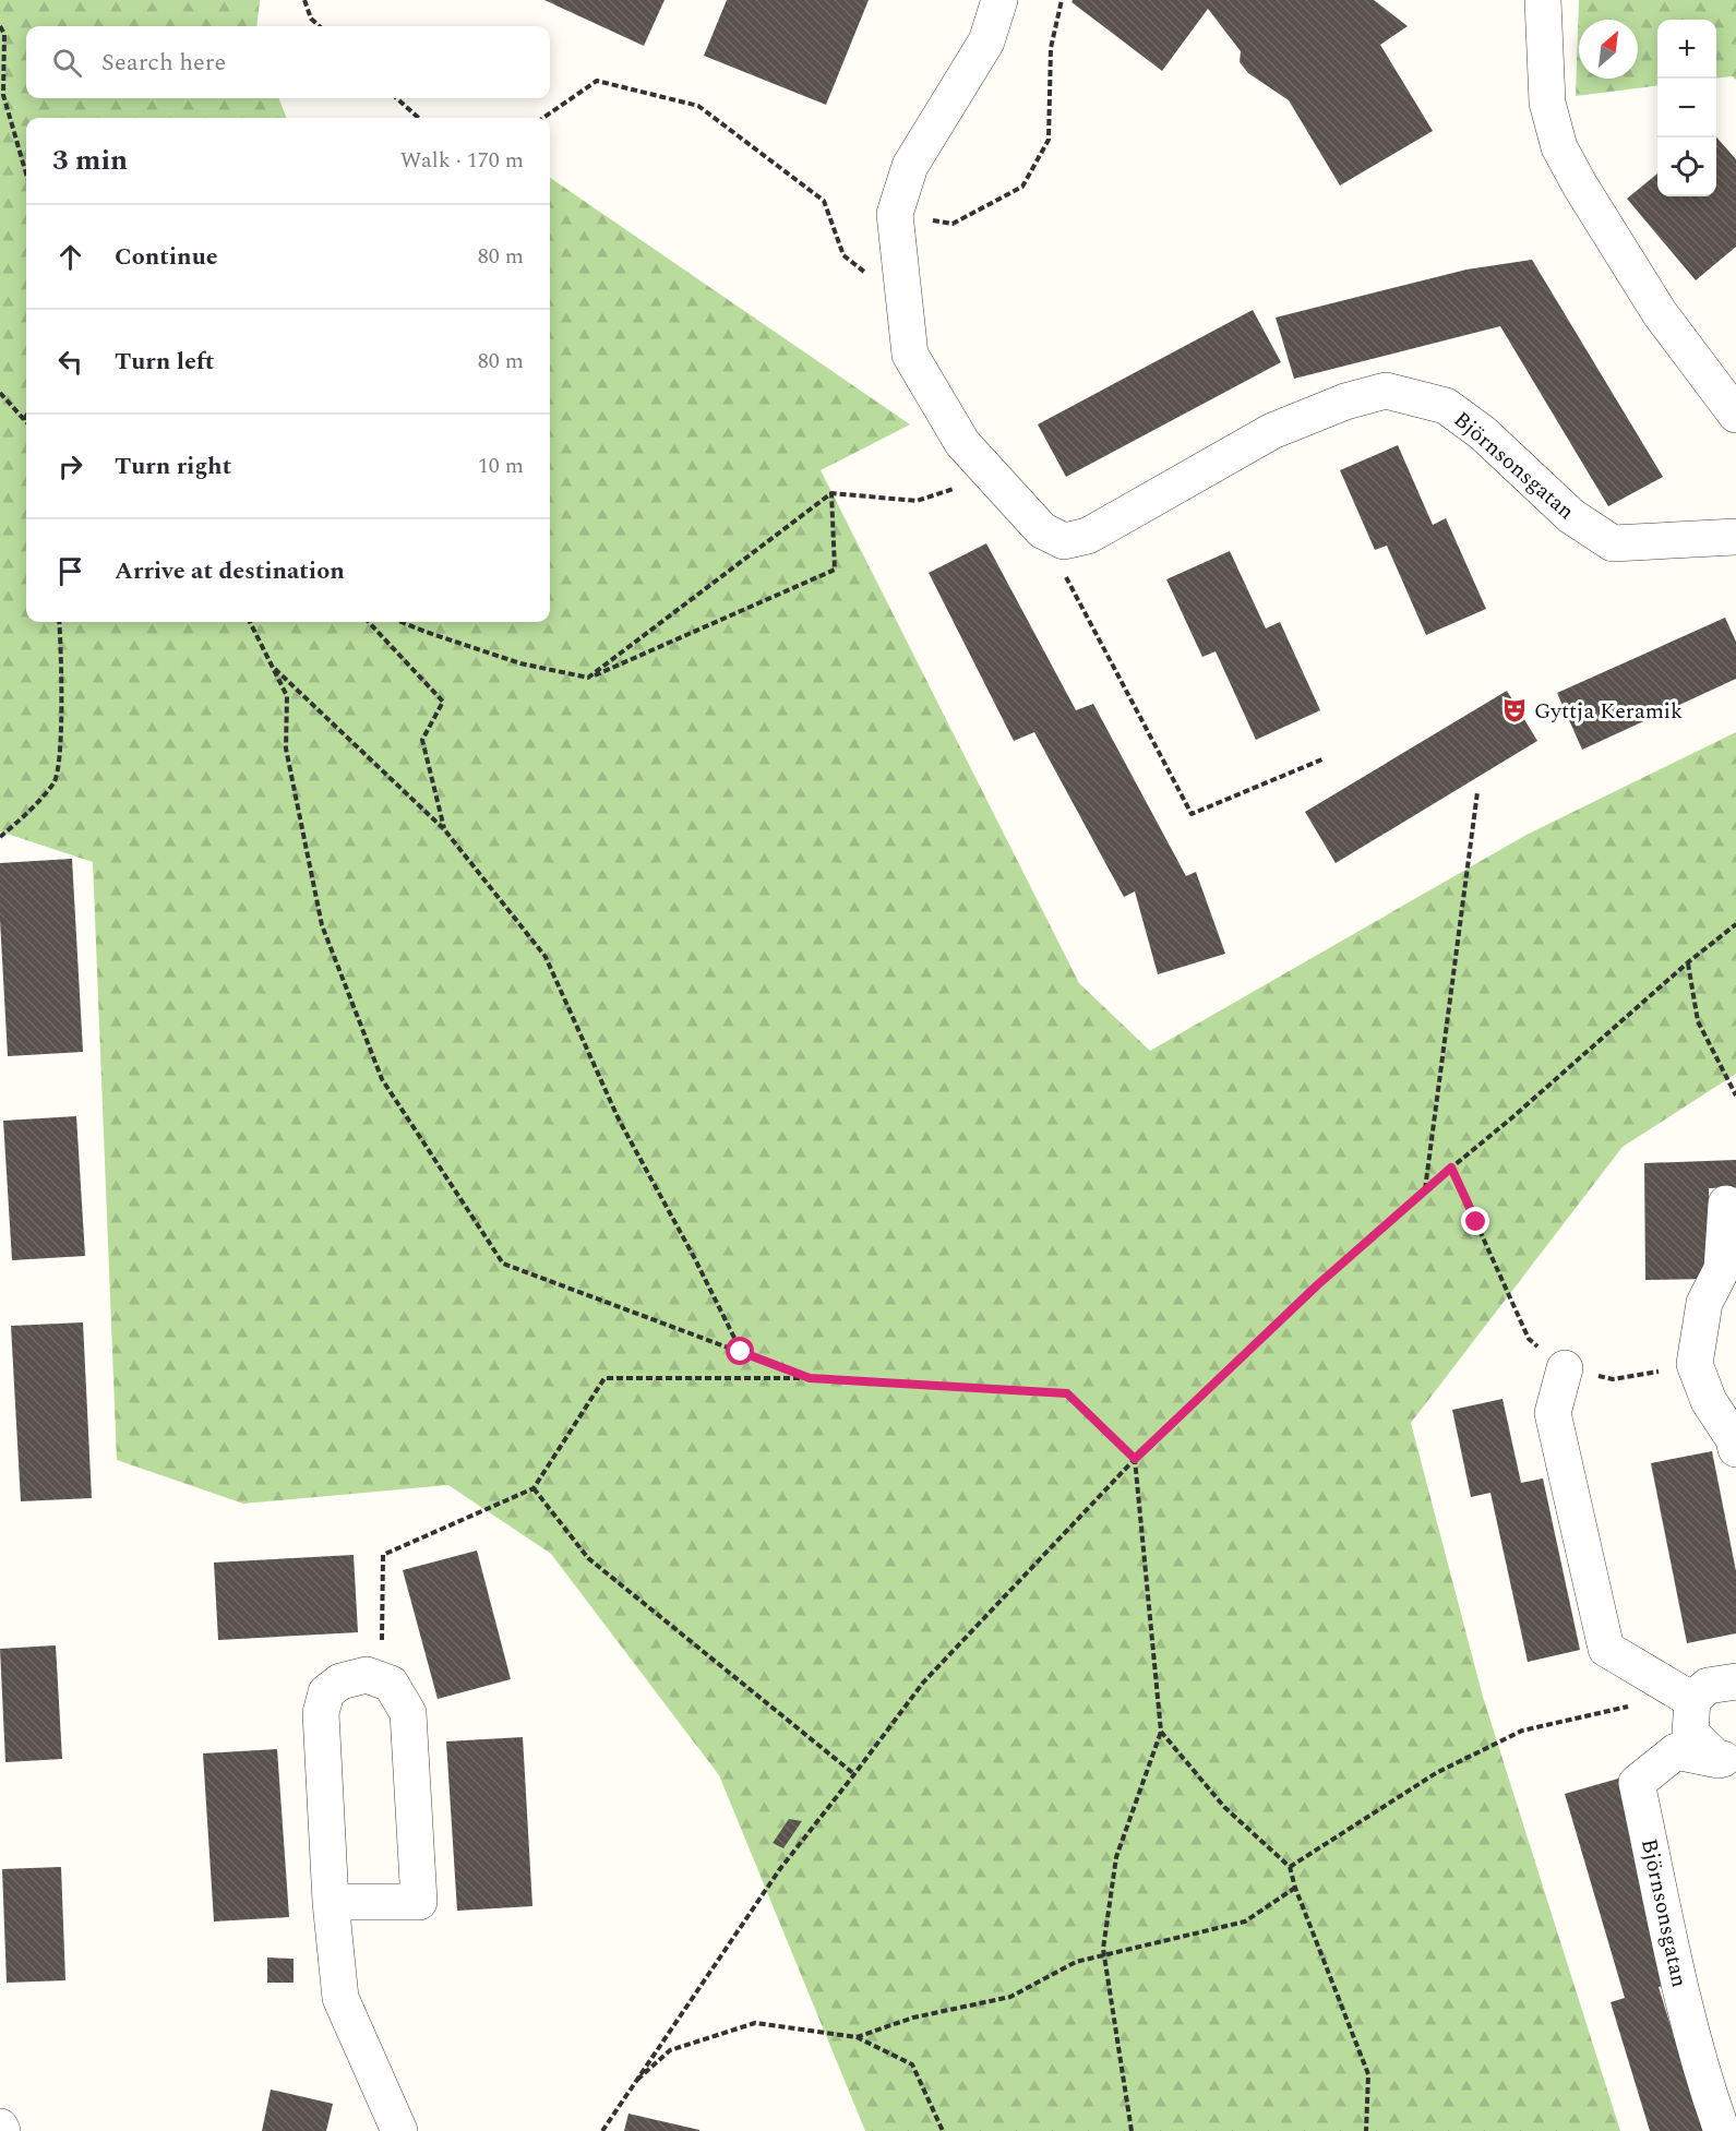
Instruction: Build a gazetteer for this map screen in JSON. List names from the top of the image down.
{
  "streets": {
    "street": ["Björnsonsgatan"]
  },
  "places": {
    "theatre": ["Gyttja Keramik"]
  },
  "north": "top right",
  "page": {
    "map_buttons": ["+", "−"],
    "search": "Search here",
    "heading": ["3 min", "Walk · 170 m"],
    "list": [
      ["Continue", "80 m"],
      ["Turn left", "80 m"],
      ["Turn right", "10 m"],
      "Arrive at destination"
    ]
  }
}
